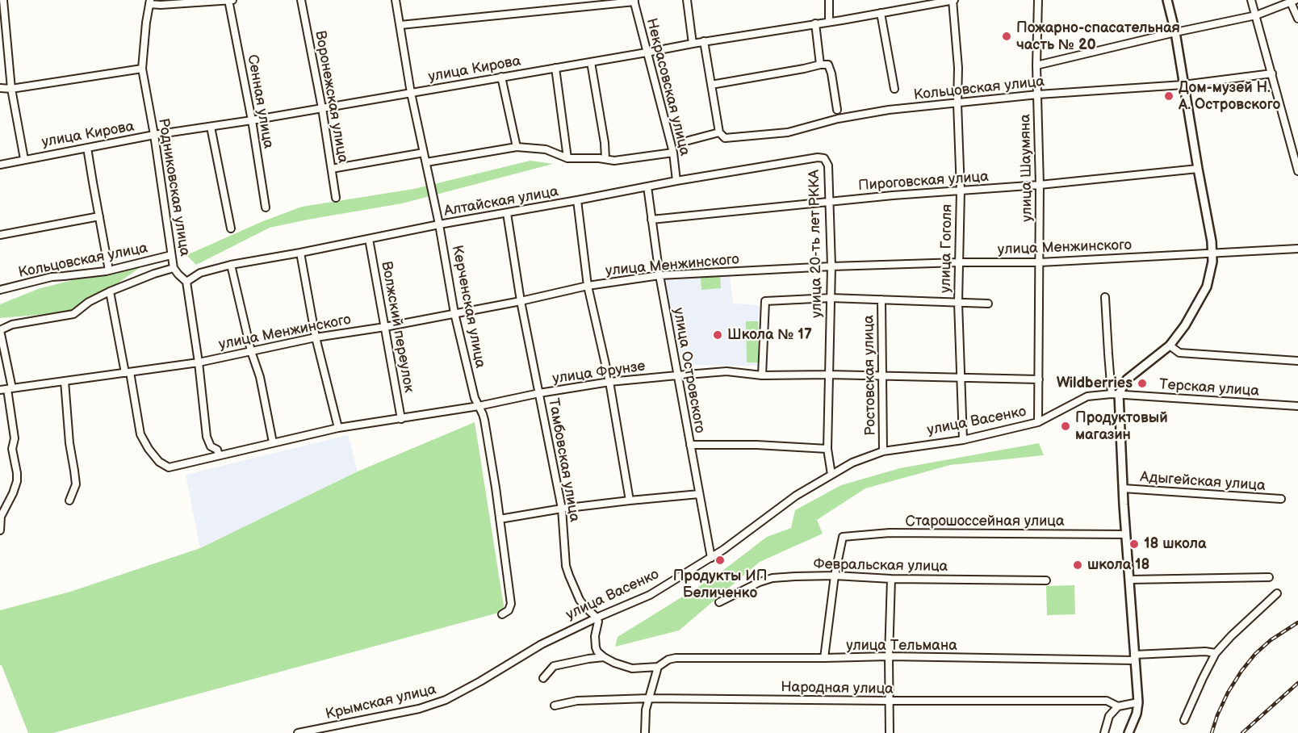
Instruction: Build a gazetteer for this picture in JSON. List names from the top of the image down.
{
  "streets": {
    "street": [
      "улица Кирова",
      "Некрасовская улица",
      "Кольцовская улица",
      "Воронежская улица",
      "Сенная улица",
      "улица Шаумяна",
      "Пироговская улица",
      "Родниковская улица",
      "Алтайская улица",
      "улица 20-ть лет РККА",
      "улица Менжинского",
      "улица Гоголя",
      "Керченская улица",
      "Волжский переулок",
      "улица Островского",
      "улица Фрунзе",
      "Ростовская улица",
      "Терская улица",
      "улица Васенко",
      "Тамбовская улица",
      "Адыгейская улица",
      "Старошоссейная улица",
      "Февральская улица",
      "улица Тельмана",
      "Народная улица",
      "Крымская улица"
    ]
  },
  "crossings": [
    ["улица Кирова", "Некрасовская улица"],
    ["улица Кирова", "Воронежская улица"],
    ["улица Кирова", "Сенная улица"],
    ["улица Кирова", "Родниковская улица"],
    ["улица Кирова", "улица Гоголя"],
    ["улица Кирова", "Керченская улица"],
    ["Некрасовская улица", "Алтайская улица"],
    ["Кольцовская улица", "улица Шаумяна"],
    ["Кольцовская улица", "Родниковская улица"],
    ["Кольцовская улица", "улица Гоголя"],
    ["улица Шаумяна", "Пироговская улица"],
    ["улица Шаумяна", "улица Менжинского"],
    ["улица Шаумяна", "улица Фрунзе"],
    ["улица Шаумяна", "улица Васенко"],
    ["Пироговская улица", "улица 20-ть лет РККА"],
    ["Пироговская улица", "улица Гоголя"],
    ["Пироговская улица", "улица Островского"],
    ["Родниковская улица", "Алтайская улица"],
    ["Алтайская улица", "улица 20-ть лет РККА"],
    ["Алтайская улица", "Керченская улица"],
    ["Алтайская улица", "Волжский переулок"],
    ["Алтайская улица", "улица Островского"],
    ["Алтайская улица", "Тамбовская улица"],
    ["улица 20-ть лет РККА", "улица Менжинского"],
    ["улица 20-ть лет РККА", "улица Фрунзе"],
    ["улица 20-ть лет РККА", "улица Васенко"],
    ["улица Менжинского", "улица Гоголя"],
    ["улица Менжинского", "Керченская улица"],
    ["улица Менжинского", "Волжский переулок"],
    ["улица Менжинского", "улица Островского"],
    ["улица Менжинского", "улица Фрунзе"],
    ["улица Менжинского", "Тамбовская улица"],
    ["улица Гоголя", "улица Фрунзе"],
    ["улица Гоголя", "улица Васенко"],
    ["Керченская улица", "улица Фрунзе"],
    ["Волжский переулок", "улица Фрунзе"],
    ["улица Островского", "улица Фрунзе"],
    ["улица Островского", "улица Васенко"],
    ["улица Фрунзе", "Ростовская улица"],
    ["улица Фрунзе", "Тамбовская улица"],
    ["Ростовская улица", "улица Васенко"],
    ["Терская улица", "улица Васенко"],
    ["улица Васенко", "Тамбовская улица"],
    ["улица Васенко", "Крымская улица"],
    ["Старошоссейная улица", "Февральская улица"]
  ],
  "places": [
    "Пожарно-спасательная часть № 20",
    "Дом-музей Н. А. Островского",
    "Школа № 17",
    "Wildberries",
    "Продуктовый магазин",
    "18 школа",
    "Продукты ИП Беличенко",
    "школа 18"
  ]
}
